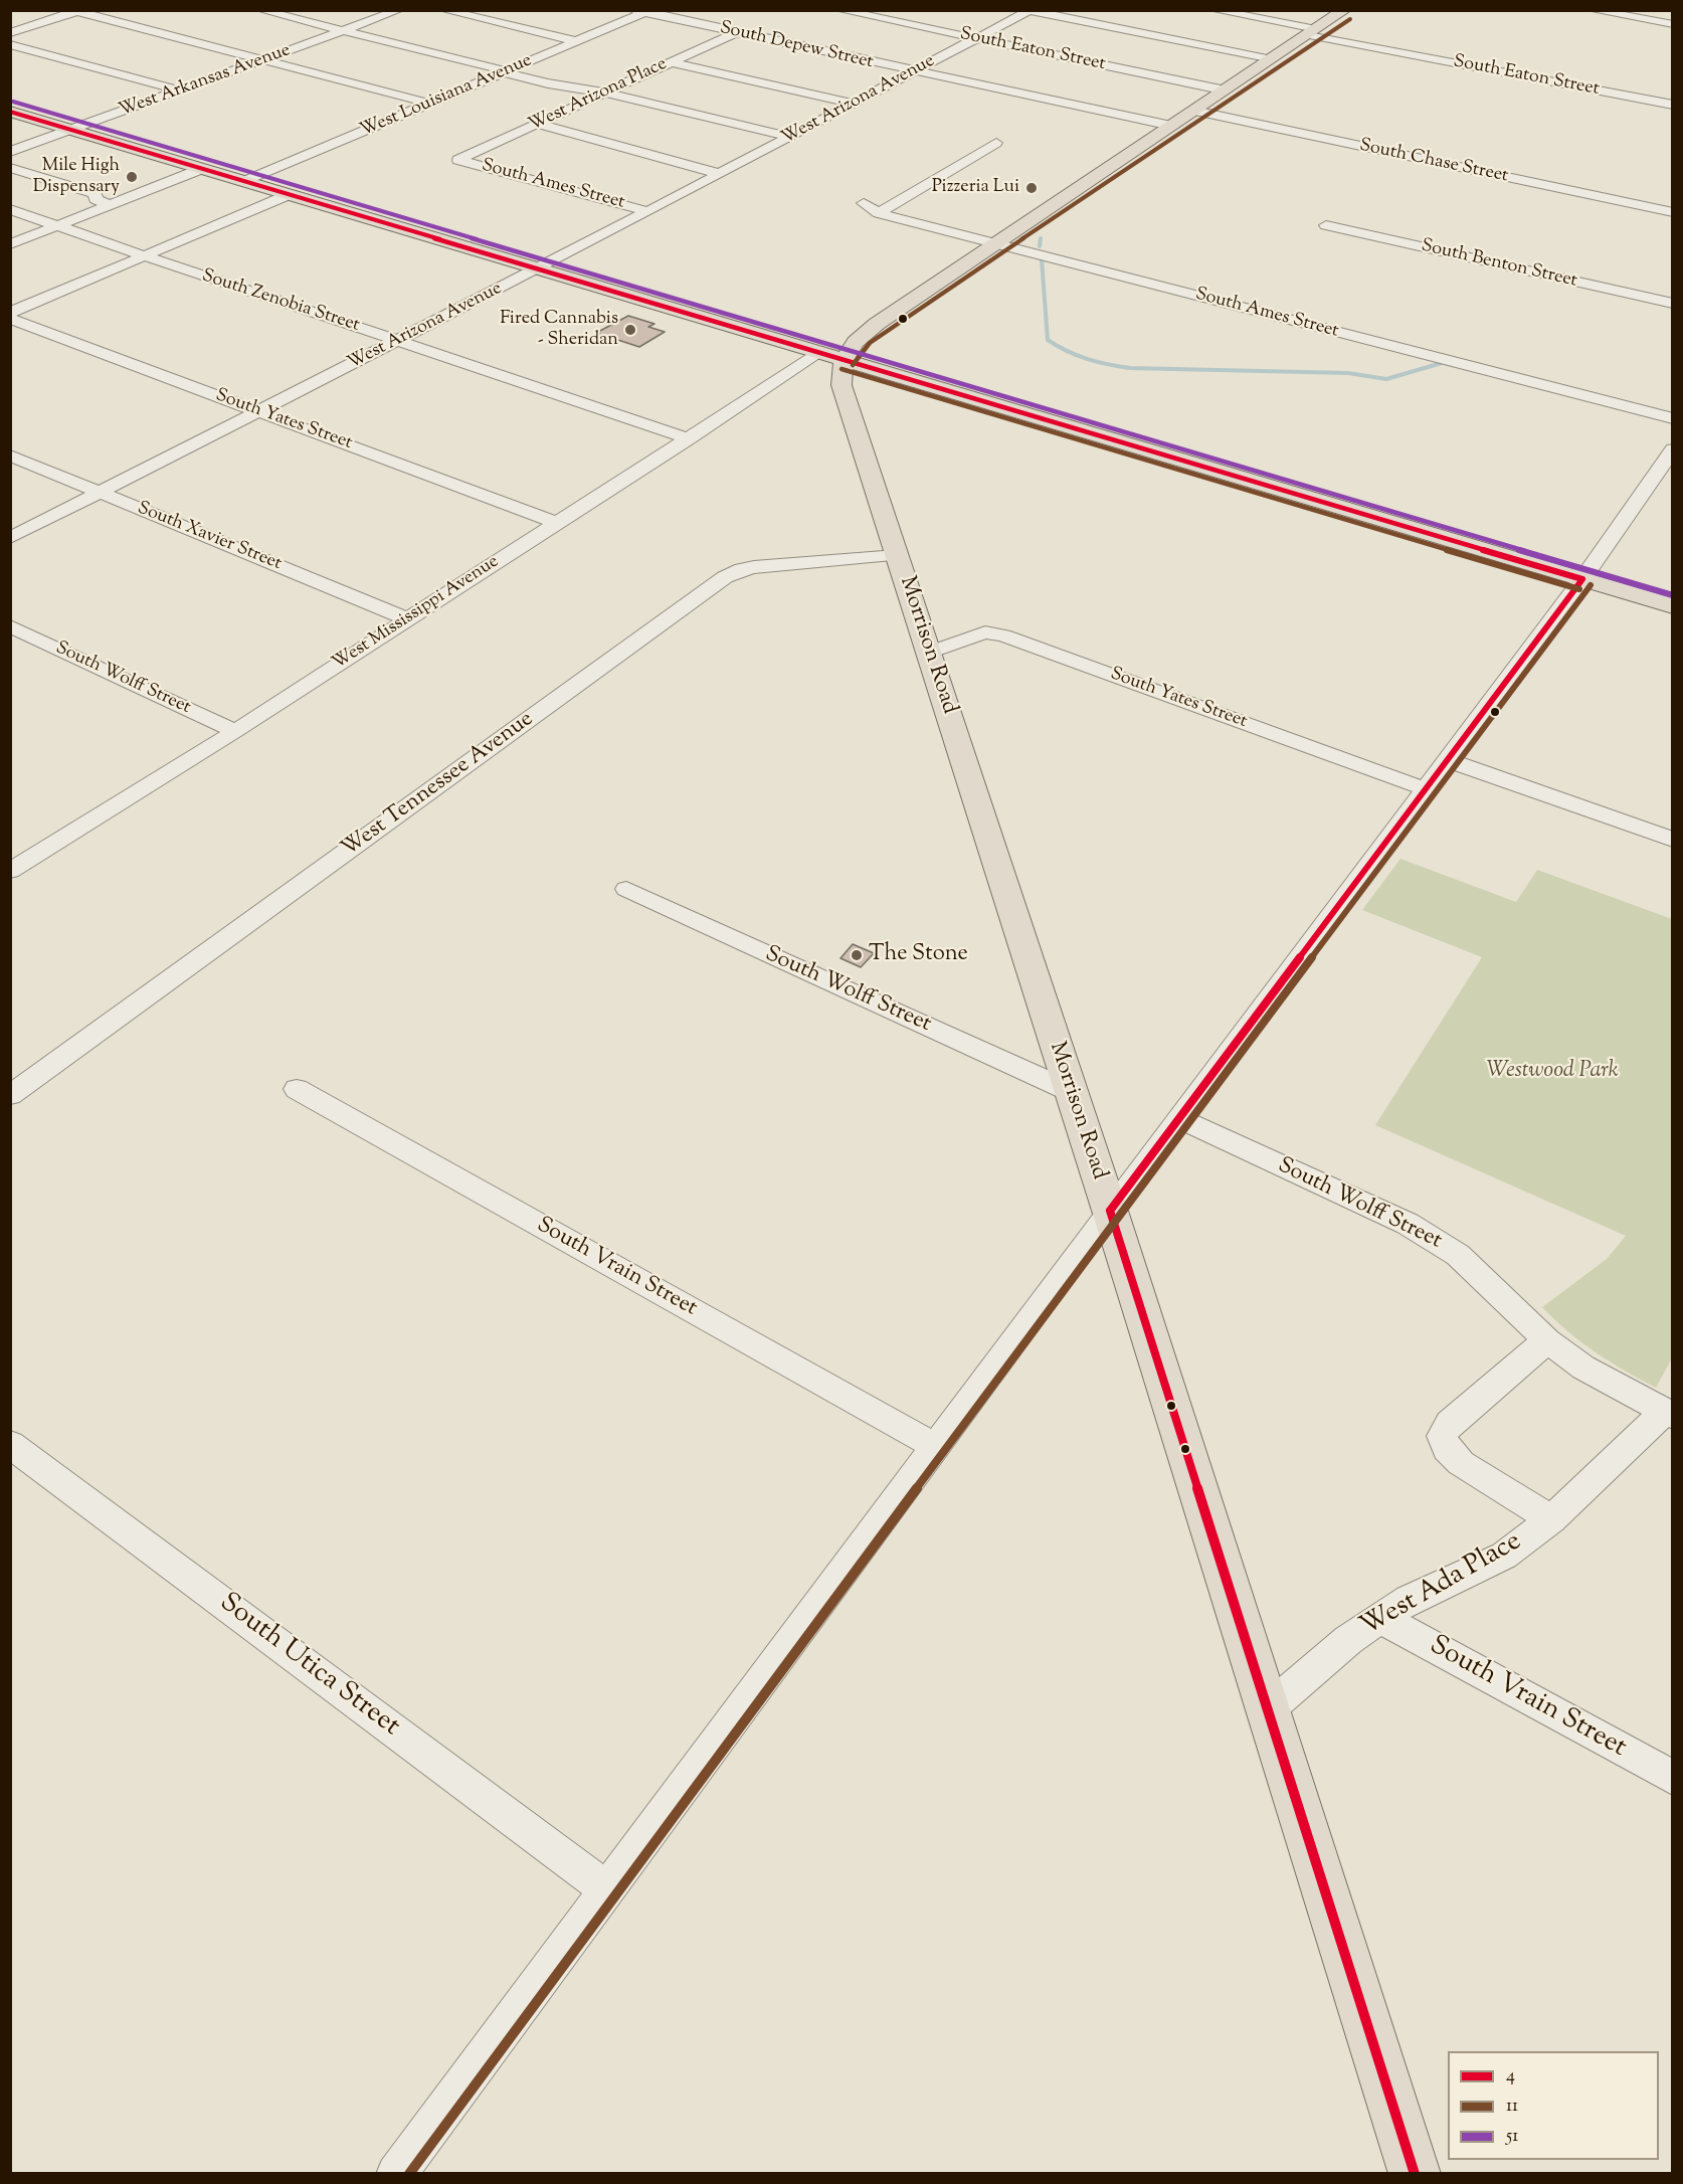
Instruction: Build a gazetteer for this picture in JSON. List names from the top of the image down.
{
  "streets": {
    "main road": ["Morrison Road"],
    "street": [
      "South Depew Street",
      "South Eaton Street",
      "West Arkansas Avenue",
      "West Arizona Place",
      "West Louisiana Avenue",
      "West Arizona Avenue",
      "South Chase Street",
      "South Ames Street",
      "South Benton Street",
      "South Zenobia Street",
      "South Yates Street",
      "South Xavier Street",
      "West Mississippi Avenue",
      "South Wolff Street",
      "West Tennessee Avenue",
      "South Vrain Street",
      "West Ada Place",
      "South Utica Street"
    ]
  },
  "crossings": [
    ["South Depew Street", "West Arizona Place"],
    ["South Depew Street", "West Louisiana Avenue"],
    ["South Depew Street", "West Arizona Avenue"],
    ["South Eaton Street", "West Arizona Avenue"],
    ["West Arizona Place", "South Ames Street"],
    ["West Arizona Avenue", "South Ames Street"],
    ["West Arizona Avenue", "South Zenobia Street"],
    ["West Arizona Avenue", "South Yates Street"],
    ["West Arizona Avenue", "South Xavier Street"],
    ["South Zenobia Street", "West Mississippi Avenue"],
    ["South Yates Street", "West Mississippi Avenue"],
    ["South Yates Street", "Morrison Road"],
    ["South Xavier Street", "West Mississippi Avenue"],
    ["West Mississippi Avenue", "South Wolff Street"],
    ["Morrison Road", "South Wolff Street"],
    ["Morrison Road", "West Tennessee Avenue"],
    ["Morrison Road", "West Ada Place"],
    ["South Wolff Street", "West Ada Place"],
    ["South Vrain Street", "West Ada Place"]
  ],
  "parks": ["Westwood Park"],
  "places": [
    "Mile High Dispensary",
    "Pizzeria Lui",
    "Fired Cannabis - Sheridan",
    "The Stone"
  ],
  "lines": ["transit line 11", "transit line 51", "transit line 4"],
  "legend": ["4", "11", "51"]
}
